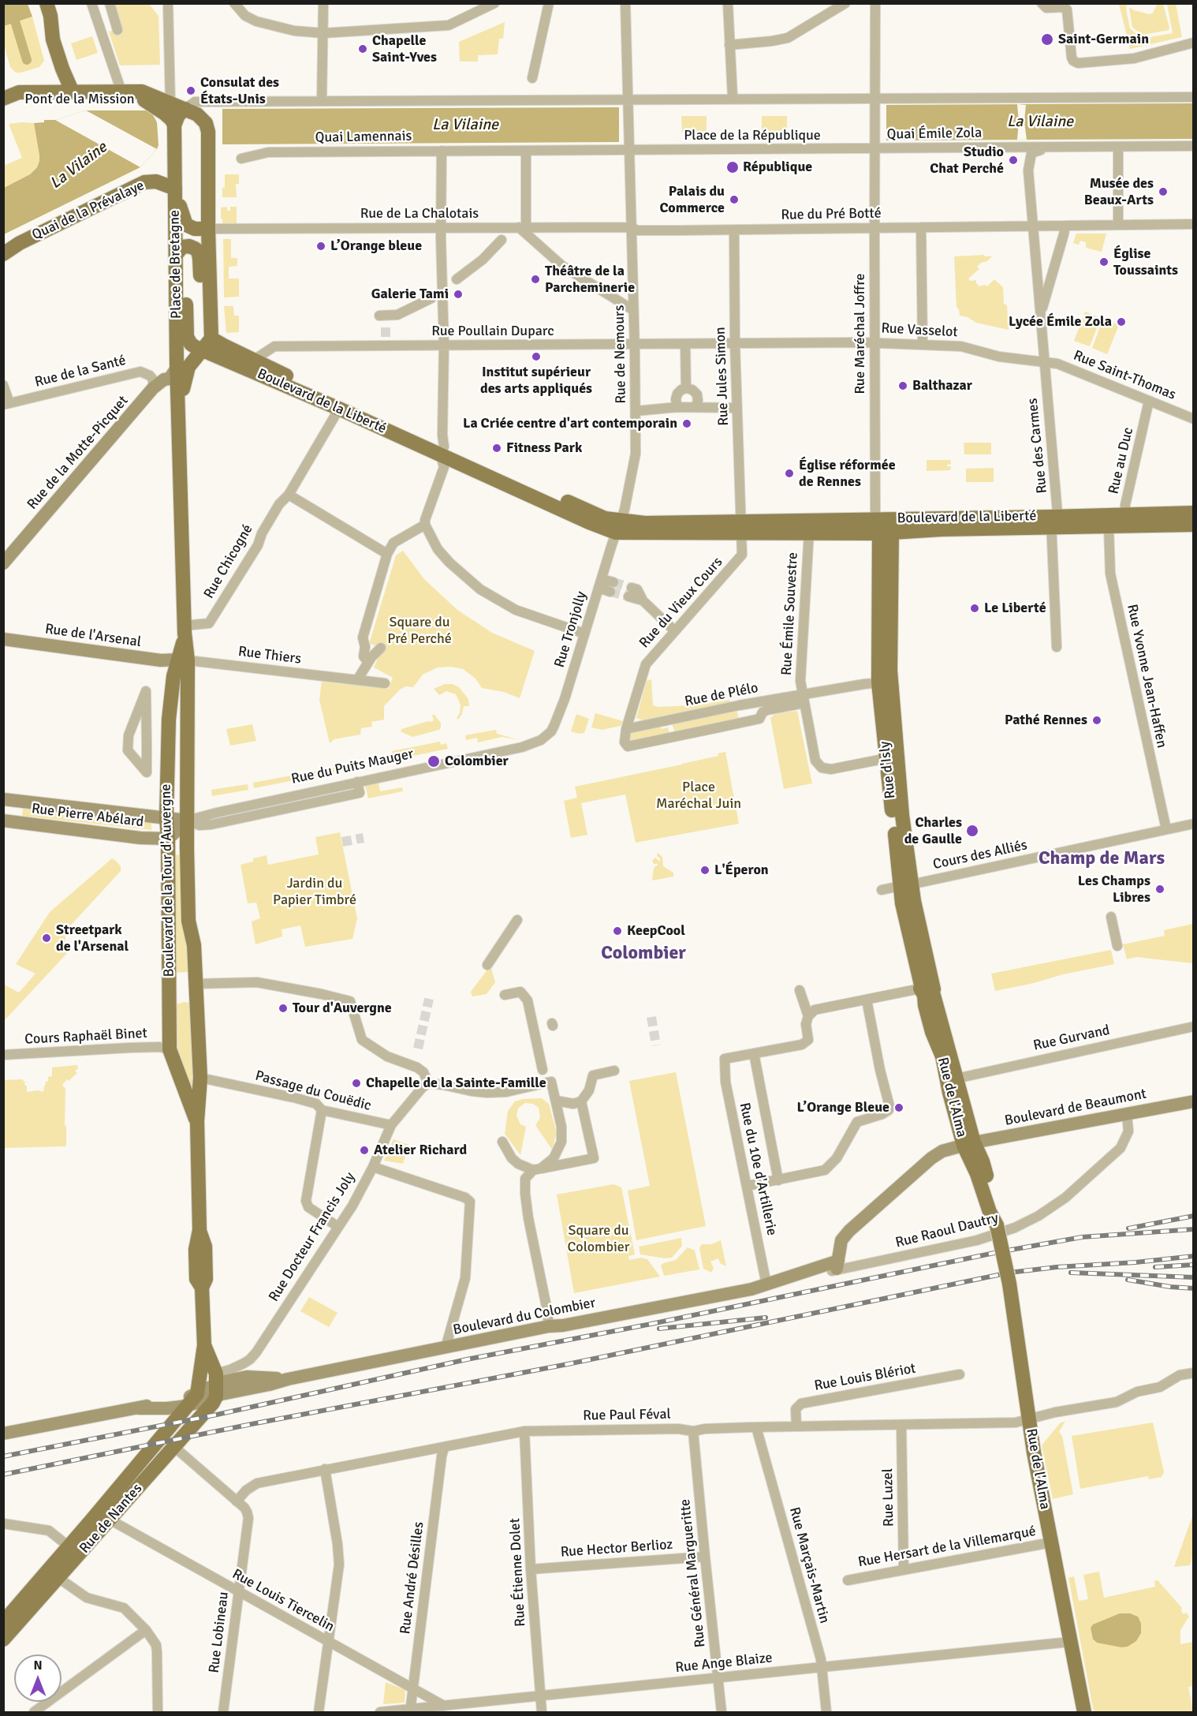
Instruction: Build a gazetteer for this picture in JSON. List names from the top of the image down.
{
  "streets": {
    "main road": [
      "Pont de la Mission",
      "Quai de la Prévalaye",
      "Place de Bretagne",
      "Boulevard de la Liberté",
      "Rue de la Motte-Picquet",
      "Rue de l'Arsenal",
      "Rue du Puits Mauger",
      "Rue d'Isly",
      "Rue Pierre Abélard",
      "Boulevard de la Tour d'Auvergne",
      "Rue de l'Alma",
      "Boulevard de Beaumont",
      "Boulevard du Colombier",
      "Rue de Nantes"
    ],
    "street": [
      "Quai Émile Zola",
      "Place de la République",
      "Quai Lamennais",
      "Rue de La Chalotais",
      "Rue du Pré Botté",
      "Rue Vasselot",
      "Rue Poullain Duparc",
      "Rue Maréchal Joffre",
      "Rue de Nemours",
      "Rue de la Santé",
      "Rue Saint-Thomas",
      "Rue Jules Simon",
      "Rue des Carmes",
      "Rue au Duc",
      "Rue Chicogné",
      "Rue du Vieux Cours",
      "Rue Émile Souvestre",
      "Rue Tronjolly",
      "Rue Thiers",
      "Rue Yvonne Jean-Haffen",
      "Rue de Plélo",
      "Cours des Alliés",
      "Cours Raphaël Binet",
      "Rue Gurvand",
      "Passage du Couëdic",
      "Rue du 10e d'Artillerie",
      "Rue Raoul Dautry",
      "Rue Docteur Francis Joly",
      "Rue Louis Blériot",
      "Rue Paul Féval",
      "Rue Luzel",
      "Rue Hersart de la Villemarqué",
      "Rue Hector Berlioz",
      "Rue Marçais-Martin",
      "Rue Étienne Dolet",
      "Rue Général Margueritte",
      "Rue André Désilles",
      "Rue Louis Tiercelin",
      "Rue Lobineau",
      "Rue Ange Blaize"
    ]
  },
  "crossings": [
    ["Pont de la Mission", "Place de Bretagne"],
    ["Quai Émile Zola", "Place de la République"],
    ["Quai Émile Zola", "Rue Maréchal Joffre"],
    ["Quai Émile Zola", "Rue des Carmes"],
    ["Place de la République", "Quai Lamennais"],
    ["Place de la République", "Rue Maréchal Joffre"],
    ["Place de la République", "Rue de Nemours"],
    ["Quai Lamennais", "Rue de Nemours"],
    ["Quai de la Prévalaye", "Place de Bretagne"],
    ["Rue de La Chalotais", "Rue du Pré Botté"],
    ["Rue de La Chalotais", "Rue de Nemours"],
    ["Rue du Pré Botté", "Rue Maréchal Joffre"],
    ["Rue du Pré Botté", "Rue de Nemours"],
    ["Rue du Pré Botté", "Rue Jules Simon"],
    ["Rue du Pré Botté", "Rue des Carmes"],
    ["Place de Bretagne", "Rue de la Motte-Picquet"],
    ["Place de Bretagne", "Boulevard de la Tour d'Auvergne"],
    ["Rue Vasselot", "Rue Poullain Duparc"],
    ["Rue Vasselot", "Rue Maréchal Joffre"],
    ["Rue Vasselot", "Rue Saint-Thomas"],
    ["Rue Vasselot", "Rue Jules Simon"],
    ["Rue Vasselot", "Rue des Carmes"],
    ["Rue Poullain Duparc", "Rue de Nemours"],
    ["Rue Poullain Duparc", "Rue Jules Simon"],
    ["Rue Poullain Duparc", "Boulevard de la Liberté"],
    ["Rue Maréchal Joffre", "Boulevard de la Liberté"],
    ["Rue Maréchal Joffre", "Rue d'Isly"],
    ["Rue de Nemours", "Boulevard de la Liberté"],
    ["Rue de Nemours", "Rue Tronjolly"],
    ["Rue de la Santé", "Rue de la Motte-Picquet"],
    ["Rue Saint-Thomas", "Rue des Carmes"],
    ["Rue Saint-Thomas", "Rue au Duc"],
    ["Rue Jules Simon", "Boulevard de la Liberté"],
    ["Rue Jules Simon", "Rue du Vieux Cours"],
    ["Boulevard de la Liberté", "Rue des Carmes"],
    ["Boulevard de la Liberté", "Rue au Duc"],
    ["Boulevard de la Liberté", "Rue Chicogné"],
    ["Boulevard de la Liberté", "Rue du Vieux Cours"],
    ["Boulevard de la Liberté", "Rue Émile Souvestre"],
    ["Boulevard de la Liberté", "Rue Tronjolly"],
    ["Boulevard de la Liberté", "Rue Yvonne Jean-Haffen"],
    ["Boulevard de la Liberté", "Rue d'Isly"],
    ["Boulevard de la Liberté", "Boulevard de la Tour d'Auvergne"],
    ["Rue de la Motte-Picquet", "Boulevard de la Tour d'Auvergne"],
    ["Rue Chicogné", "Boulevard de la Tour d'Auvergne"],
    ["Rue du Vieux Cours", "Rue Émile Souvestre"],
    ["Rue du Vieux Cours", "Rue de Plélo"],
    ["Rue Émile Souvestre", "Rue de Plélo"],
    ["Rue Émile Souvestre", "Rue d'Isly"],
    ["Rue Tronjolly", "Rue du Puits Mauger"],
    ["Rue de l'Arsenal", "Rue Thiers"],
    ["Rue de l'Arsenal", "Boulevard de la Tour d'Auvergne"],
    ["Rue Thiers", "Boulevard de la Tour d'Auvergne"],
    ["Rue Yvonne Jean-Haffen", "Cours des Alliés"],
    ["Rue de Plélo", "Rue d'Isly"],
    ["Rue du Puits Mauger", "Rue Pierre Abélard"],
    ["Rue du Puits Mauger", "Boulevard de la Tour d'Auvergne"],
    ["Rue d'Isly", "Cours des Alliés"],
    ["Rue d'Isly", "Rue de l'Alma"],
    ["Rue Pierre Abélard", "Boulevard de la Tour d'Auvergne"],
    ["Cours des Alliés", "Rue de l'Alma"],
    ["Boulevard de la Tour d'Auvergne", "Cours Raphaël Binet"],
    ["Boulevard de la Tour d'Auvergne", "Passage du Couëdic"],
    ["Boulevard de la Tour d'Auvergne", "Rue Docteur Francis Joly"],
    ["Boulevard de la Tour d'Auvergne", "Boulevard du Colombier"],
    ["Boulevard de la Tour d'Auvergne", "Rue de Nantes"],
    ["Rue Gurvand", "Rue de l'Alma"],
    ["Passage du Couëdic", "Rue Docteur Francis Joly"],
    ["Rue de l'Alma", "Boulevard de Beaumont"],
    ["Rue de l'Alma", "Rue Paul Féval"],
    ["Rue de l'Alma", "Rue Hersart de la Villemarqué"],
    ["Rue de l'Alma", "Rue Ange Blaize"],
    ["Boulevard de Beaumont", "Rue Raoul Dautry"],
    ["Rue du 10e d'Artillerie", "Boulevard du Colombier"],
    ["Rue Raoul Dautry", "Boulevard du Colombier"],
    ["Rue Docteur Francis Joly", "Boulevard du Colombier"],
    ["Rue Docteur Francis Joly", "Rue de Nantes"],
    ["Boulevard du Colombier", "Rue de Nantes"],
    ["Rue Louis Blériot", "Rue Paul Féval"],
    ["Rue Paul Féval", "Rue Luzel"],
    ["Rue Paul Féval", "Rue Marçais-Martin"],
    ["Rue Paul Féval", "Rue Étienne Dolet"],
    ["Rue Paul Féval", "Rue Général Margueritte"],
    ["Rue Paul Féval", "Rue André Désilles"],
    ["Rue Paul Féval", "Rue Lobineau"],
    ["Rue Luzel", "Rue Hersart de la Villemarqué"],
    ["Rue de Nantes", "Rue Louis Tiercelin"],
    ["Rue de Nantes", "Rue Lobineau"],
    ["Rue Hector Berlioz", "Rue Étienne Dolet"],
    ["Rue Hector Berlioz", "Rue Général Margueritte"],
    ["Rue Marçais-Martin", "Rue Ange Blaize"],
    ["Rue Étienne Dolet", "Rue Ange Blaize"],
    ["Rue Général Margueritte", "Rue Ange Blaize"],
    ["Rue André Désilles", "Rue Louis Tiercelin"],
    ["Rue André Désilles", "Rue Ange Blaize"],
    ["Rue Louis Tiercelin", "Rue Lobineau"],
    ["Rue Louis Tiercelin", "Rue Ange Blaize"]
  ],
  "districts": ["Champ de Mars", "Colombier"],
  "water": ["La Vilaine"],
  "parks": [
    "Square du Pré Perché",
    "Place Maréchal Juin",
    "Jardin du Papier Timbré",
    "Square du Colombier"
  ],
  "places": [
    "Saint-Germain",
    "Chapelle Saint-Yves",
    "Consulat des États-Unis",
    "Studio Chat Perché",
    "République",
    "Musée des Beaux-Arts",
    "Palais du Commerce",
    "L’Orange bleue",
    "Église Toussaints",
    "Théâtre de la Parcheminerie",
    "Galerie Tami",
    "Lycée Émile Zola",
    "Institut supérieur des arts appliqués",
    "Balthazar",
    "La Criée centre d'art contemporain",
    "Fitness Park",
    "Église réformée de Rennes",
    "Le Liberté",
    "Pathé Rennes",
    "Colombier",
    "Charles de Gaulle",
    "L'Éperon",
    "Les Champs Libres",
    "KeepCool",
    "Streetpark de l'Arsenal",
    "Tour d'Auvergne",
    "Chapelle de la Sainte-Famille",
    "L’Orange Bleue",
    "Atelier Richard"
  ],
  "north": "top"
}
